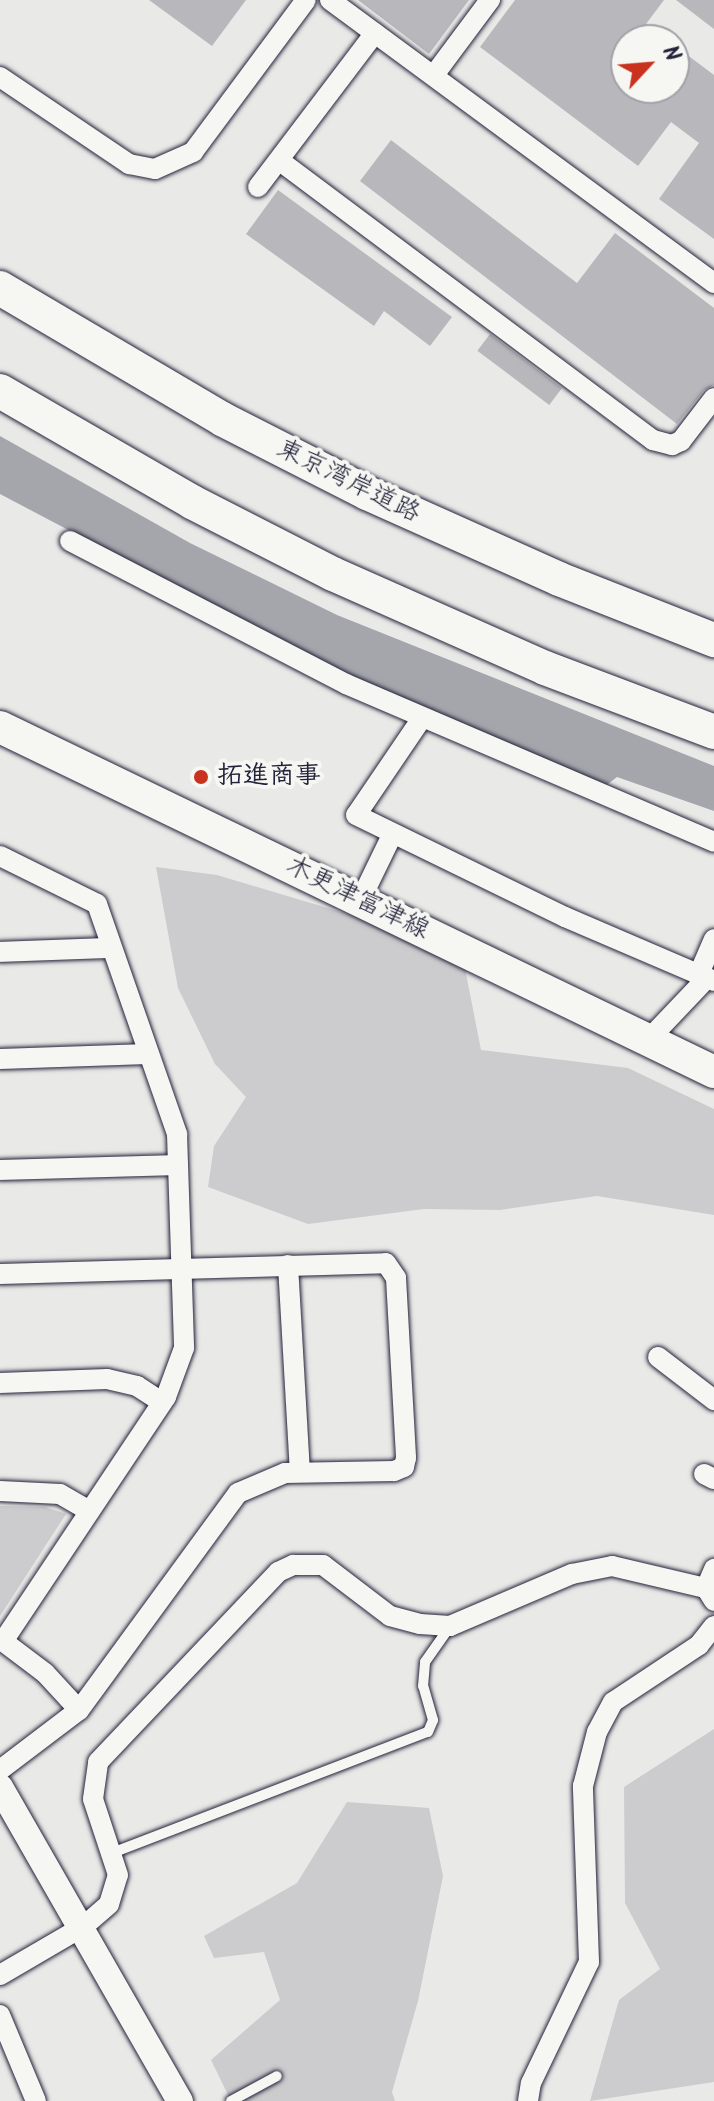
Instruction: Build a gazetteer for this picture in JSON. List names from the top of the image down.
{
  "streets": {
    "highway": ["東京湾岸道路"],
    "main road": ["木更津富津線"]
  },
  "places": ["拓進商事"],
  "north": "top right"
}
